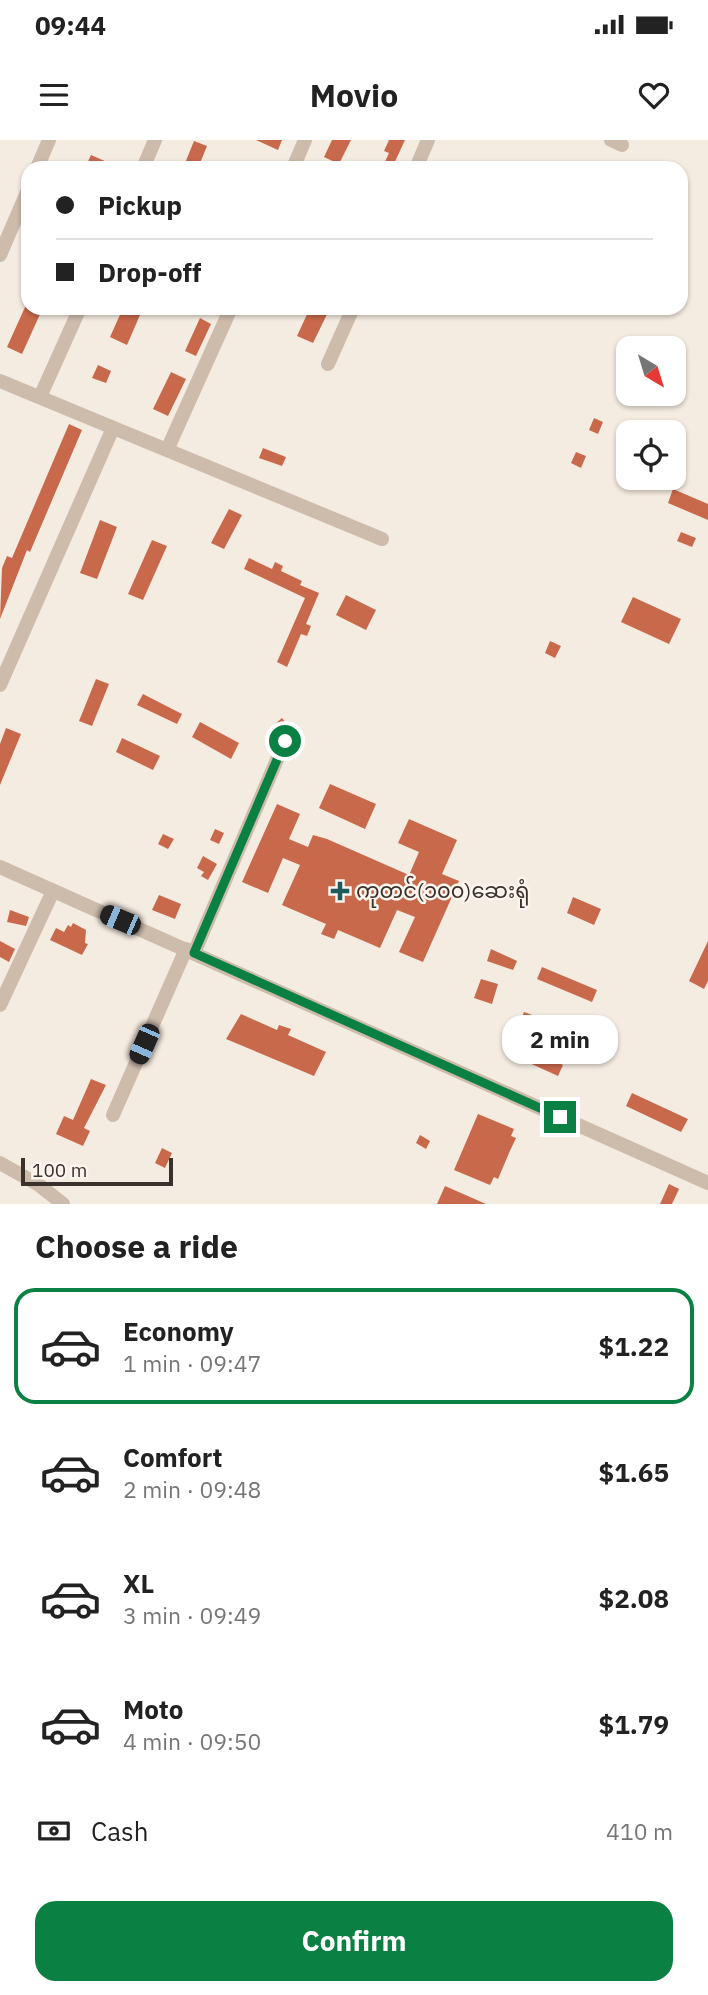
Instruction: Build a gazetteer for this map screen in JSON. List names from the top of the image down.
{
  "places": {
    "health": ["ကုတင်(၁၀၀)ဆေးရုံ"]
  },
  "scale_bar": "100 m",
  "north": "bottom right",
  "page": {
    "status": "09:44",
    "header": "Movio",
    "banner": ["Pickup", "Drop-off"],
    "bubble": "2 min",
    "scale": "100 m",
    "heading": "Choose a ride",
    "list": [
      {
        "name": "Economy",
        "note": "1 min · 09:47",
        "value": "$1.22"
      },
      {
        "name": "Comfort",
        "note": "2 min · 09:48",
        "value": "$1.65"
      },
      {
        "name": "XL",
        "note": "3 min · 09:49",
        "value": "$2.08"
      },
      {
        "name": "Moto",
        "note": "4 min · 09:50",
        "value": "$1.79"
      }
    ],
    "pay": ["Cash", "410 m"],
    "buttons": "Confirm"
  }
}
